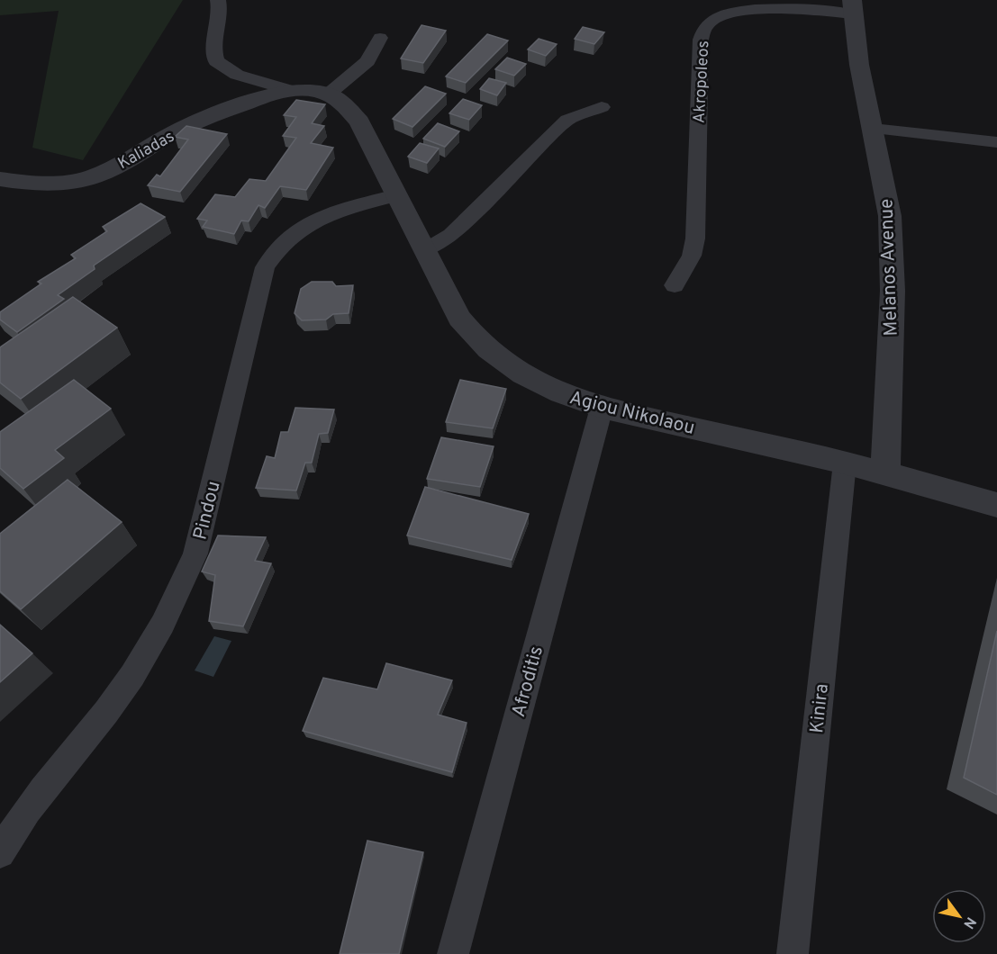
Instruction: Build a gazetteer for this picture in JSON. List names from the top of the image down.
{
  "streets": {
    "street": [
      "Akropoleos",
      "Kaliadas",
      "Melanos Avenue",
      "Agiou Nikolaou",
      "Pindou",
      "Afroditis",
      "Kinira"
    ]
  },
  "crossings": [
    ["Akropoleos", "Melanos Avenue"],
    ["Kaliadas", "Agiou Nikolaou"],
    ["Melanos Avenue", "Agiou Nikolaou"],
    ["Agiou Nikolaou", "Pindou"],
    ["Agiou Nikolaou", "Afroditis"],
    ["Agiou Nikolaou", "Kinira"]
  ],
  "north": "bottom right"
}
